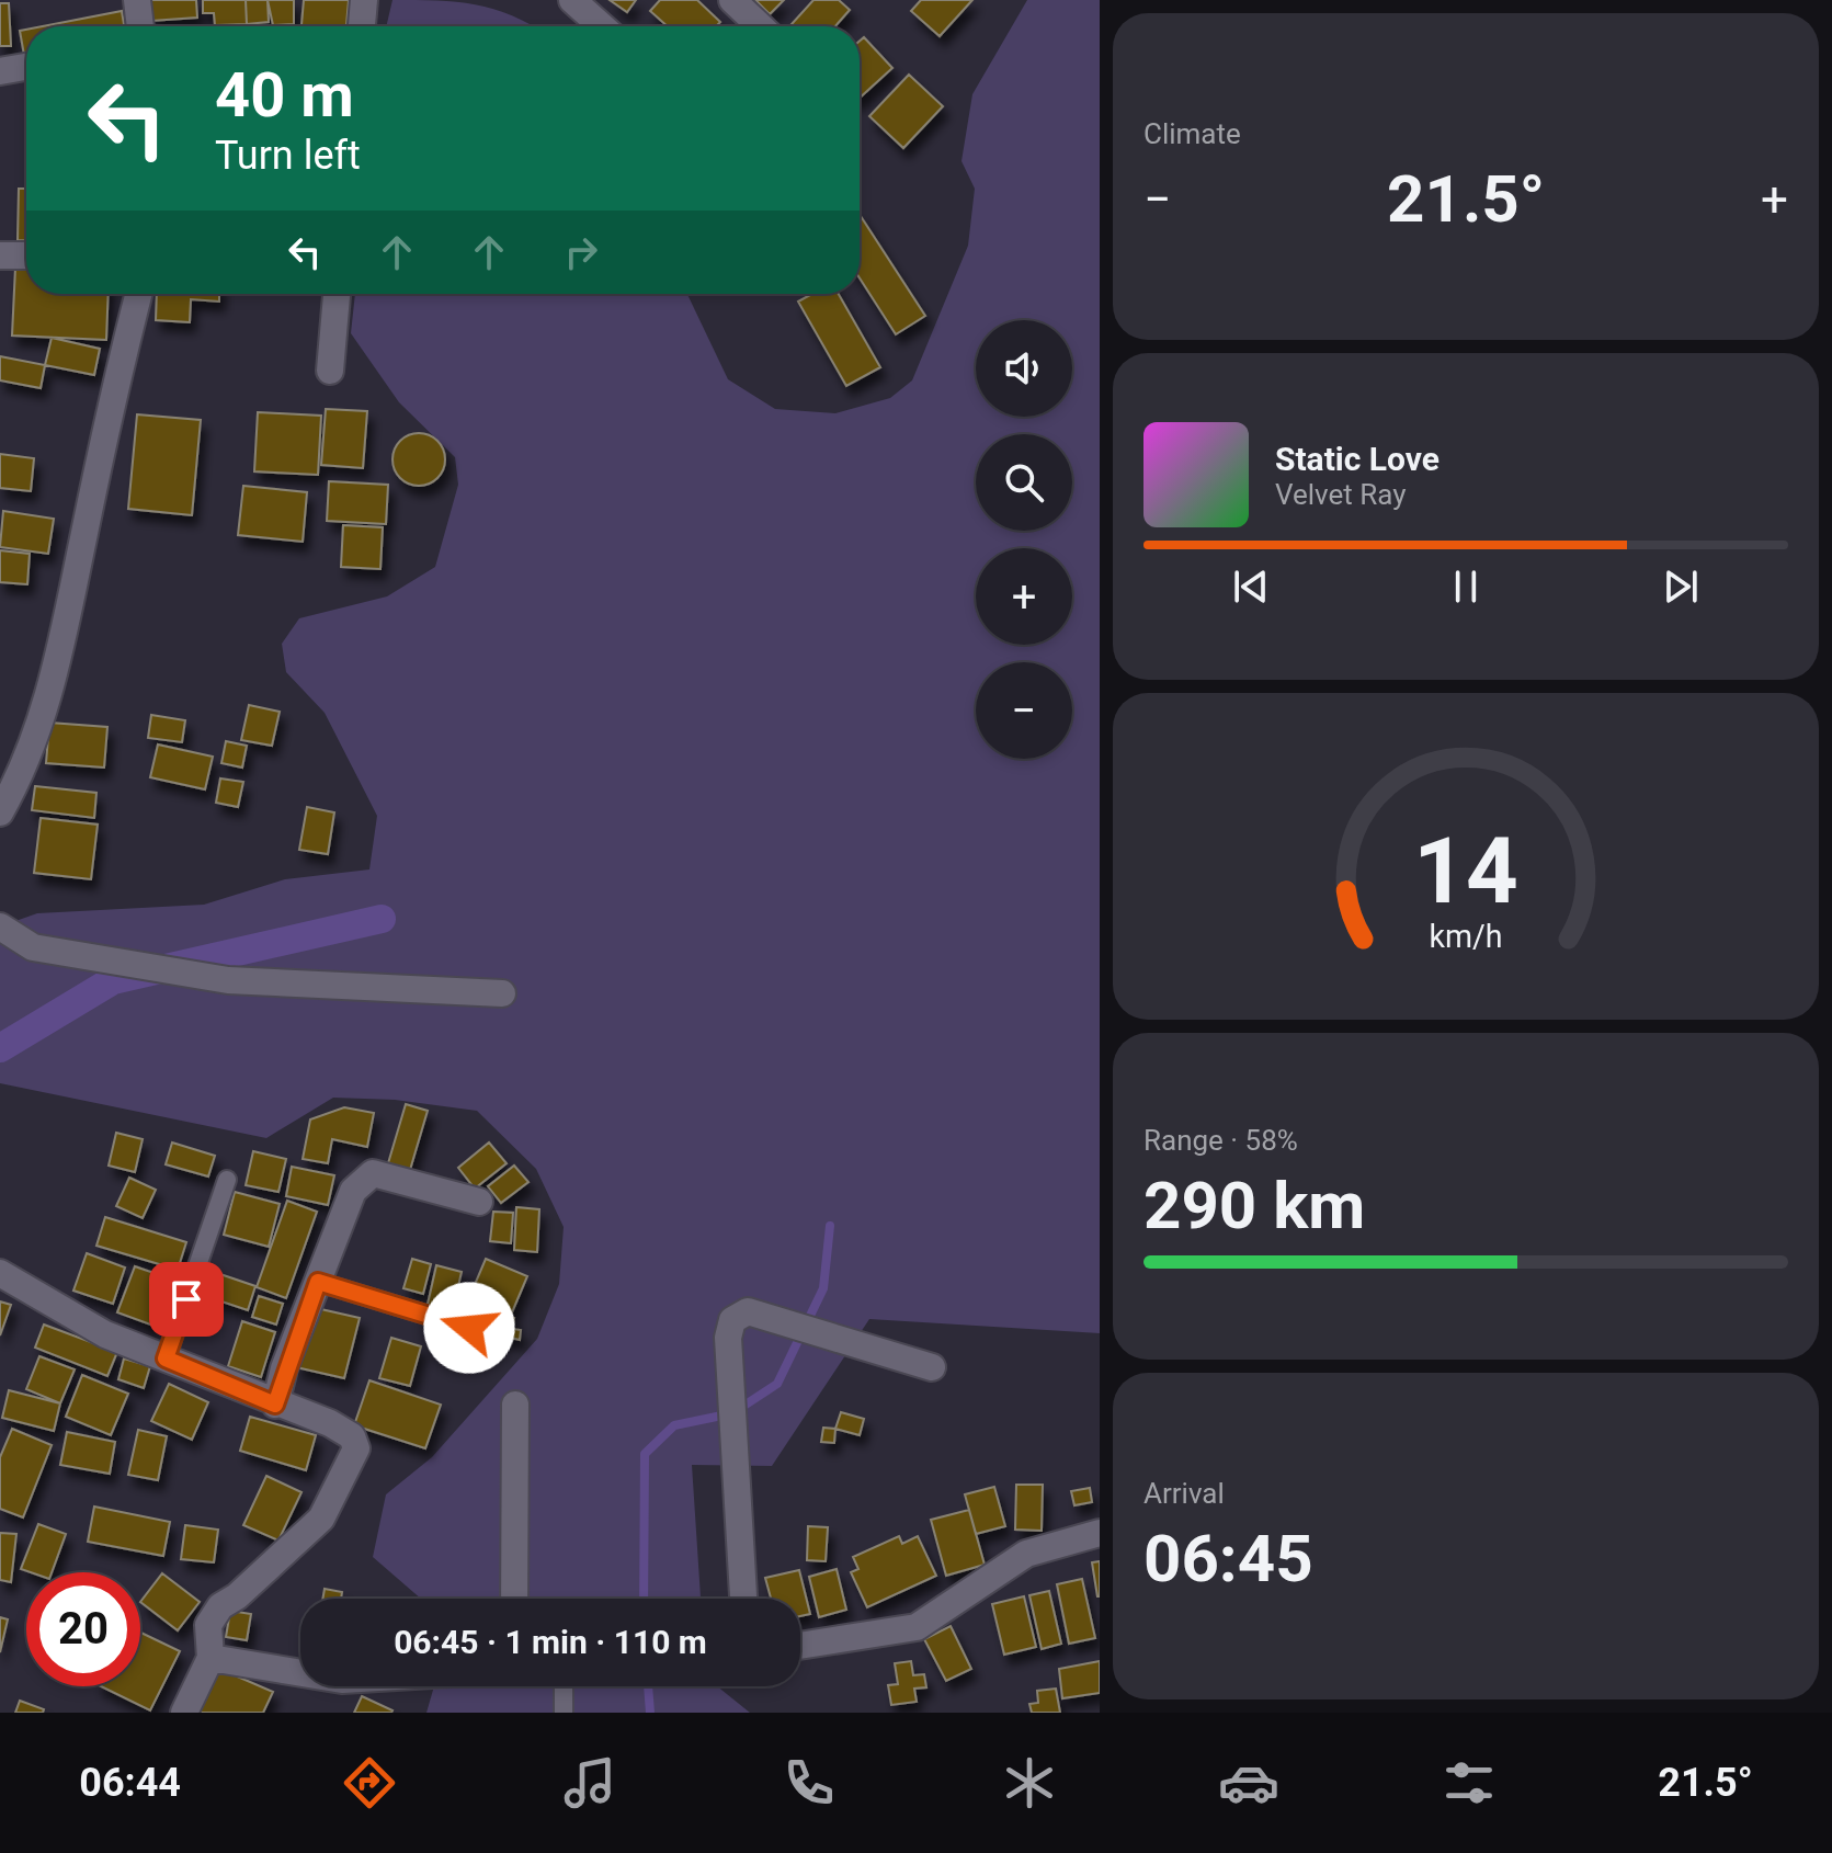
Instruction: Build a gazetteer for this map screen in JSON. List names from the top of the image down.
{
  "page": {
    "tile": [
      "Climate",
      ["Range · 58%", "290 km"],
      ["Arrival", "06:45"]
    ],
    "turn": ["40 m", "Turn left"],
    "heat": ["−", "21.5°", "+"],
    "map_buttons": ["+", "−"],
    "song": ["Static Love", "Velvet Ray"],
    "limit": "20",
    "trip": "06:45 · 1 min · 110 m",
    "tabs": ["06:44", "21.5°"],
    "gauge": ["14", "km/h"]
  }
}
